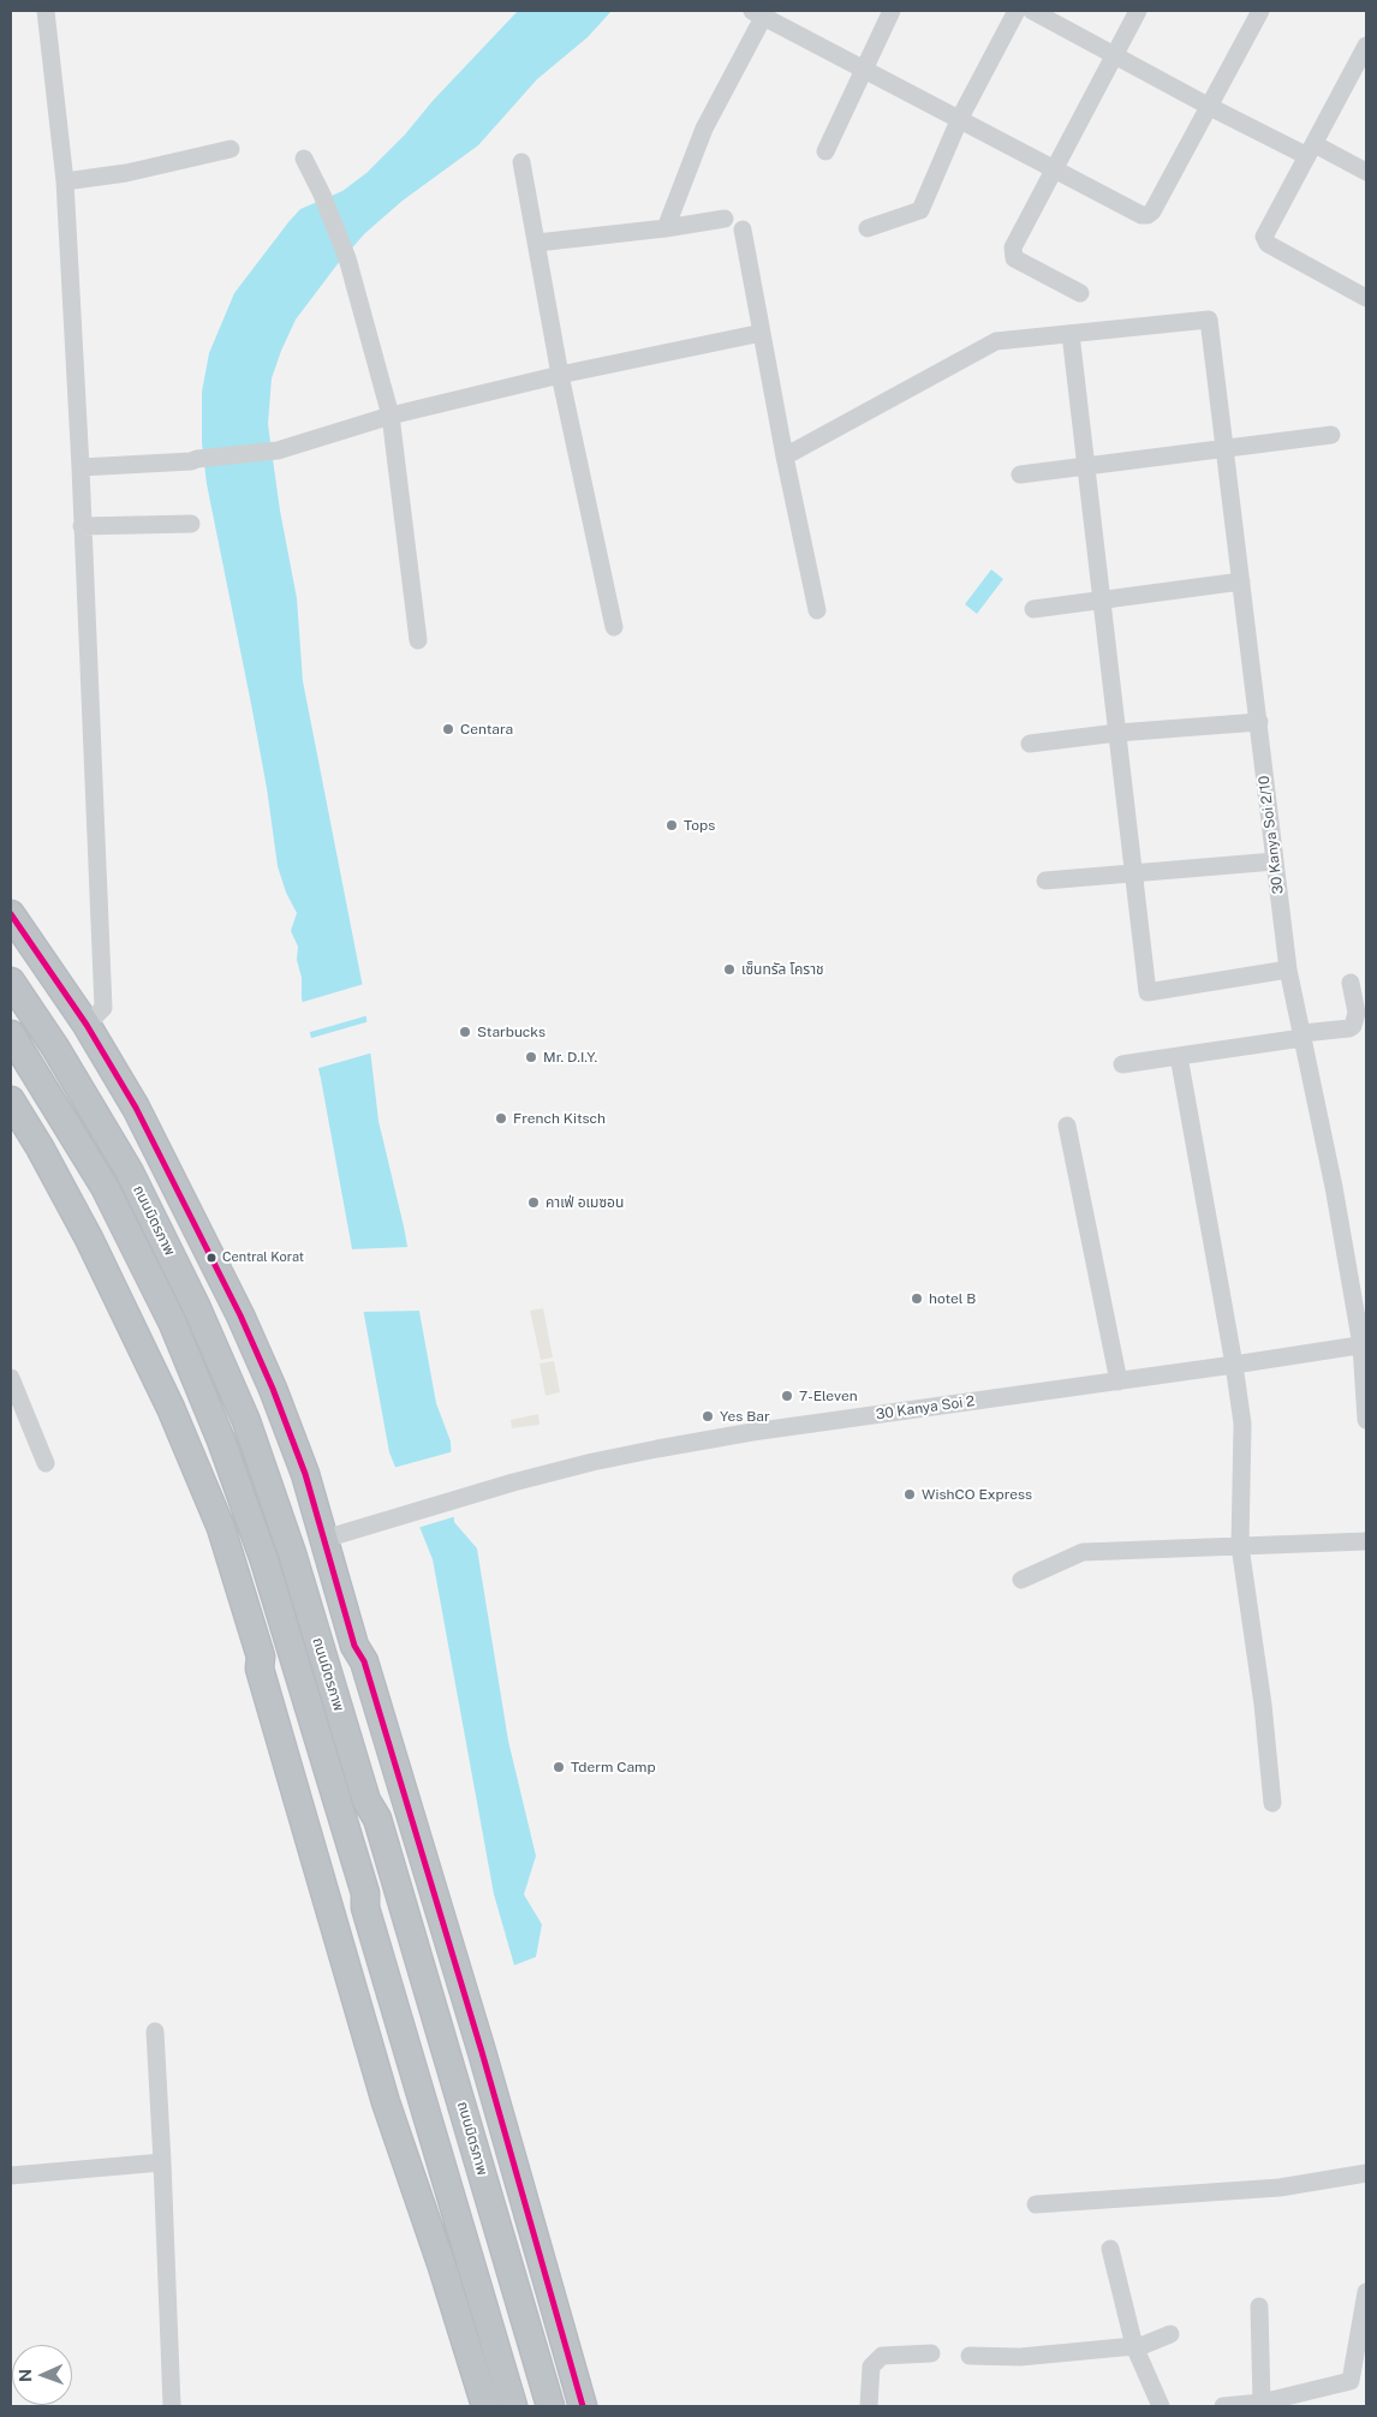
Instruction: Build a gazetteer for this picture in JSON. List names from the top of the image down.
{
  "streets": {
    "highway": ["ถนนมิตรภาพ"],
    "street": ["30 Kanya Soi 2/10", "30 Kanya Soi 2"]
  },
  "crossings": [
    ["30 Kanya Soi 2/10", "30 Kanya Soi 2"]
  ],
  "places": [
    "Centara",
    "Tops",
    "เซ็นทรัล โคราช",
    "Starbucks",
    "Mr. D.I.Y.",
    "French Kitsch",
    "คาเฟ่ อเมซอน",
    "Central Korat",
    "hotel B",
    "7-Eleven",
    "Yes Bar",
    "WishCO Express",
    "Tderm Camp"
  ],
  "north": "left"
}
